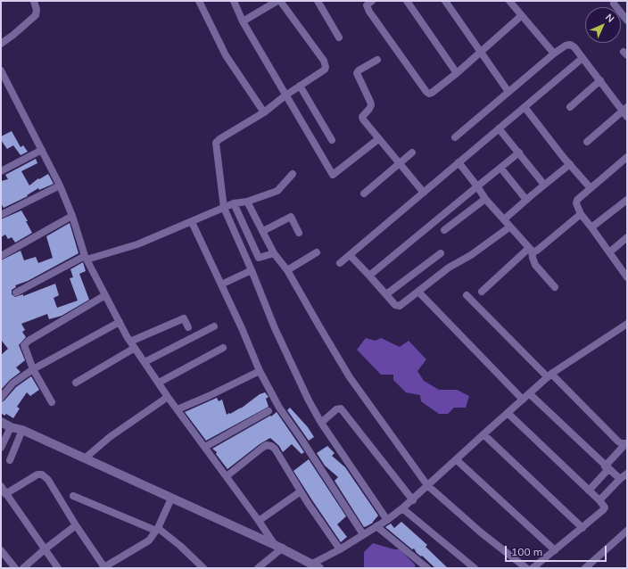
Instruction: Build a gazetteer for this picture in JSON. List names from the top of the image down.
{
  "scale_bar": "100 m",
  "north": "top right"
}
